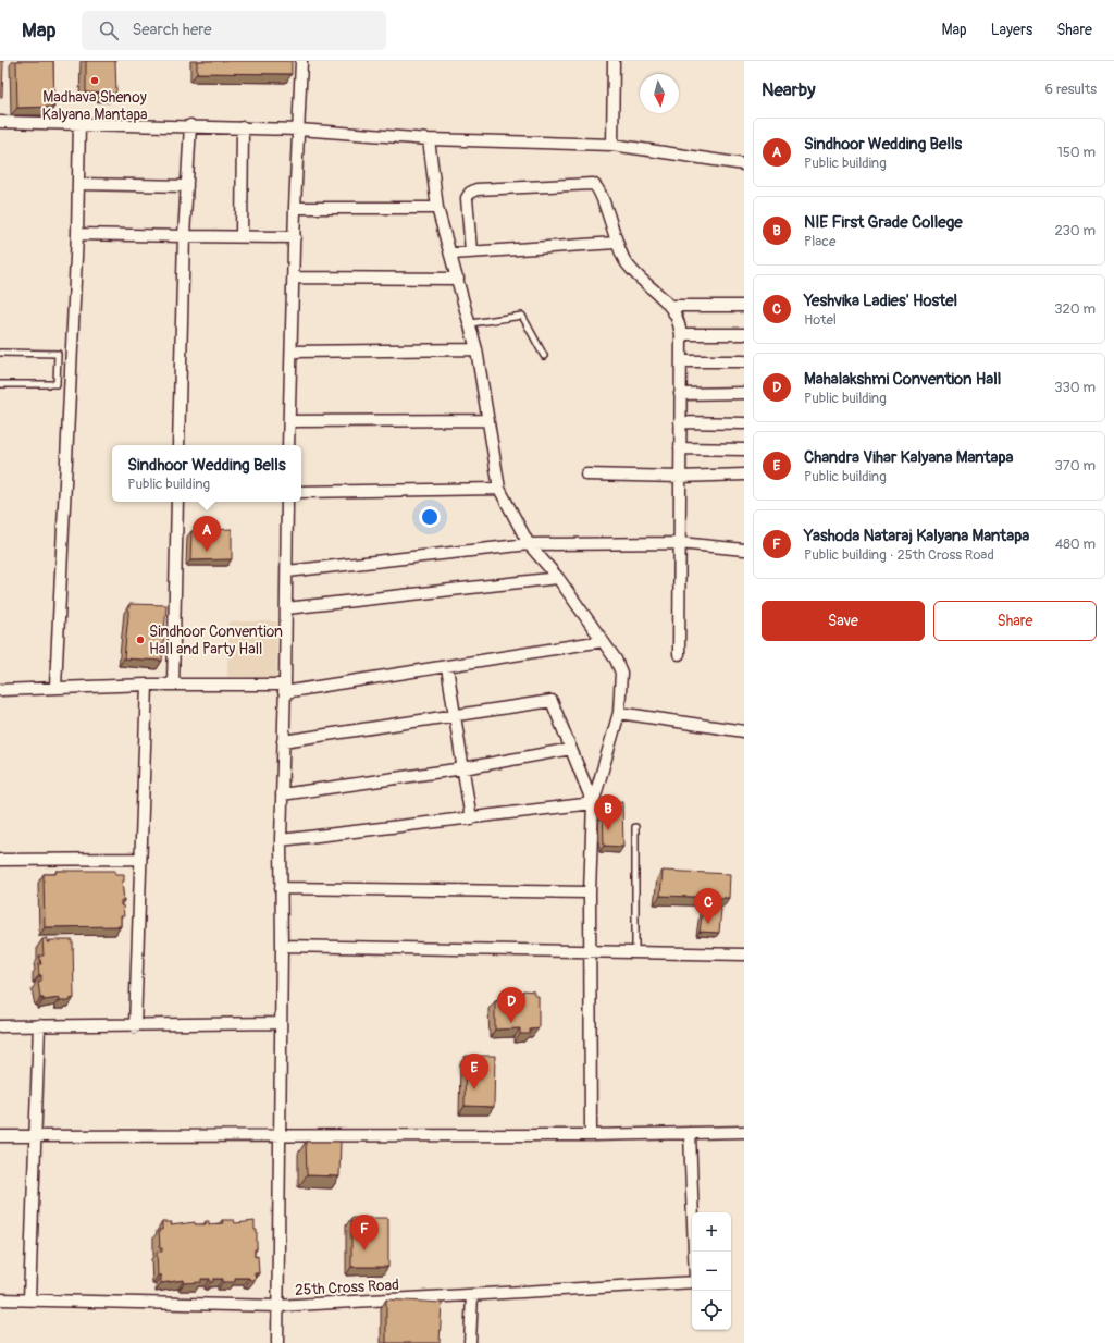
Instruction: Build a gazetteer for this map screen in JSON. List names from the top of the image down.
{
  "streets": {
    "street": ["25th Cross Road"]
  },
  "places": ["Madhava Shenoy Kalyana Mantapa", "Sindhoor Convention Hall and Party Hall"],
  "north": "bottom",
  "page": {
    "header": "Map",
    "search": "Search here",
    "nav": ["Map", "Layers", "Share"],
    "heading": ["Nearby", "6 results"],
    "list": [
      {
        "mark": "A",
        "name": "Sindhoor Wedding Bells",
        "note": "Public building",
        "value": "150 m"
      },
      {
        "mark": "B",
        "name": "NIE First Grade College",
        "note": "Place",
        "value": "230 m"
      },
      {
        "mark": "C",
        "name": "Yeshvika Ladies' Hostel",
        "note": "Hotel",
        "value": "320 m"
      },
      {
        "mark": "D",
        "name": "Mahalakshmi Convention Hall",
        "note": "Public building",
        "value": "330 m"
      },
      {
        "mark": "E",
        "name": "Chandra Vihar Kalyana Mantapa",
        "note": "Public building",
        "value": "370 m"
      },
      {
        "mark": "F",
        "name": "Yashoda Nataraj Kalyana Mantapa",
        "note": "Public building · 25th Cross Road",
        "value": "480 m"
      }
    ],
    "popup": ["Sindhoor Wedding Bells", "Public building"],
    "pins": [
      "A",
      "B",
      "C",
      "D",
      "E",
      "F"
    ],
    "buttons": ["Save", "Share"],
    "map_buttons": ["+", "−"]
  }
}
